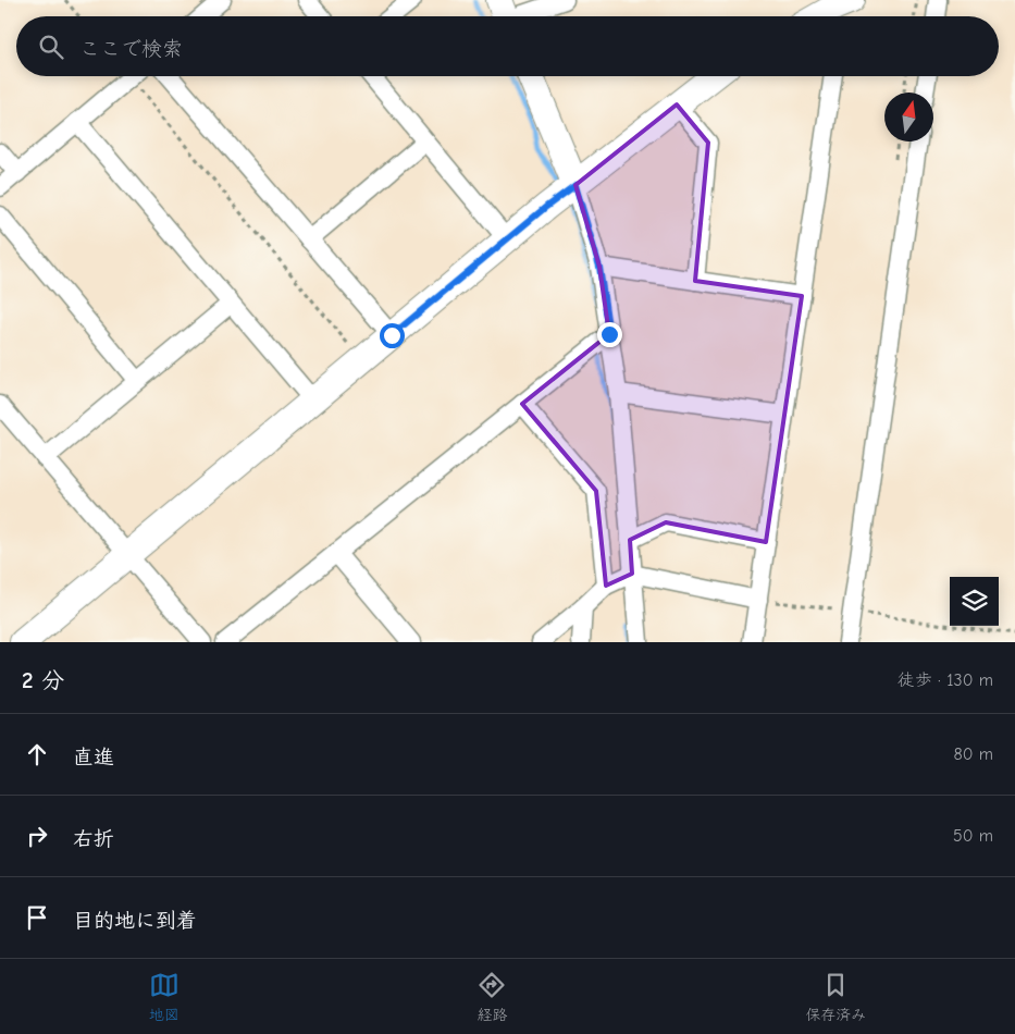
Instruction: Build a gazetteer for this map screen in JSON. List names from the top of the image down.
{
  "north": "top",
  "page": {
    "search": "ここで検索",
    "heading": ["2 分", "徒歩 · 130 m"],
    "list": [
      ["直進", "80 m"],
      ["右折", "50 m"],
      "目的地に到着"
    ],
    "nav": ["地図", "経路", "保存済み"]
  }
}
